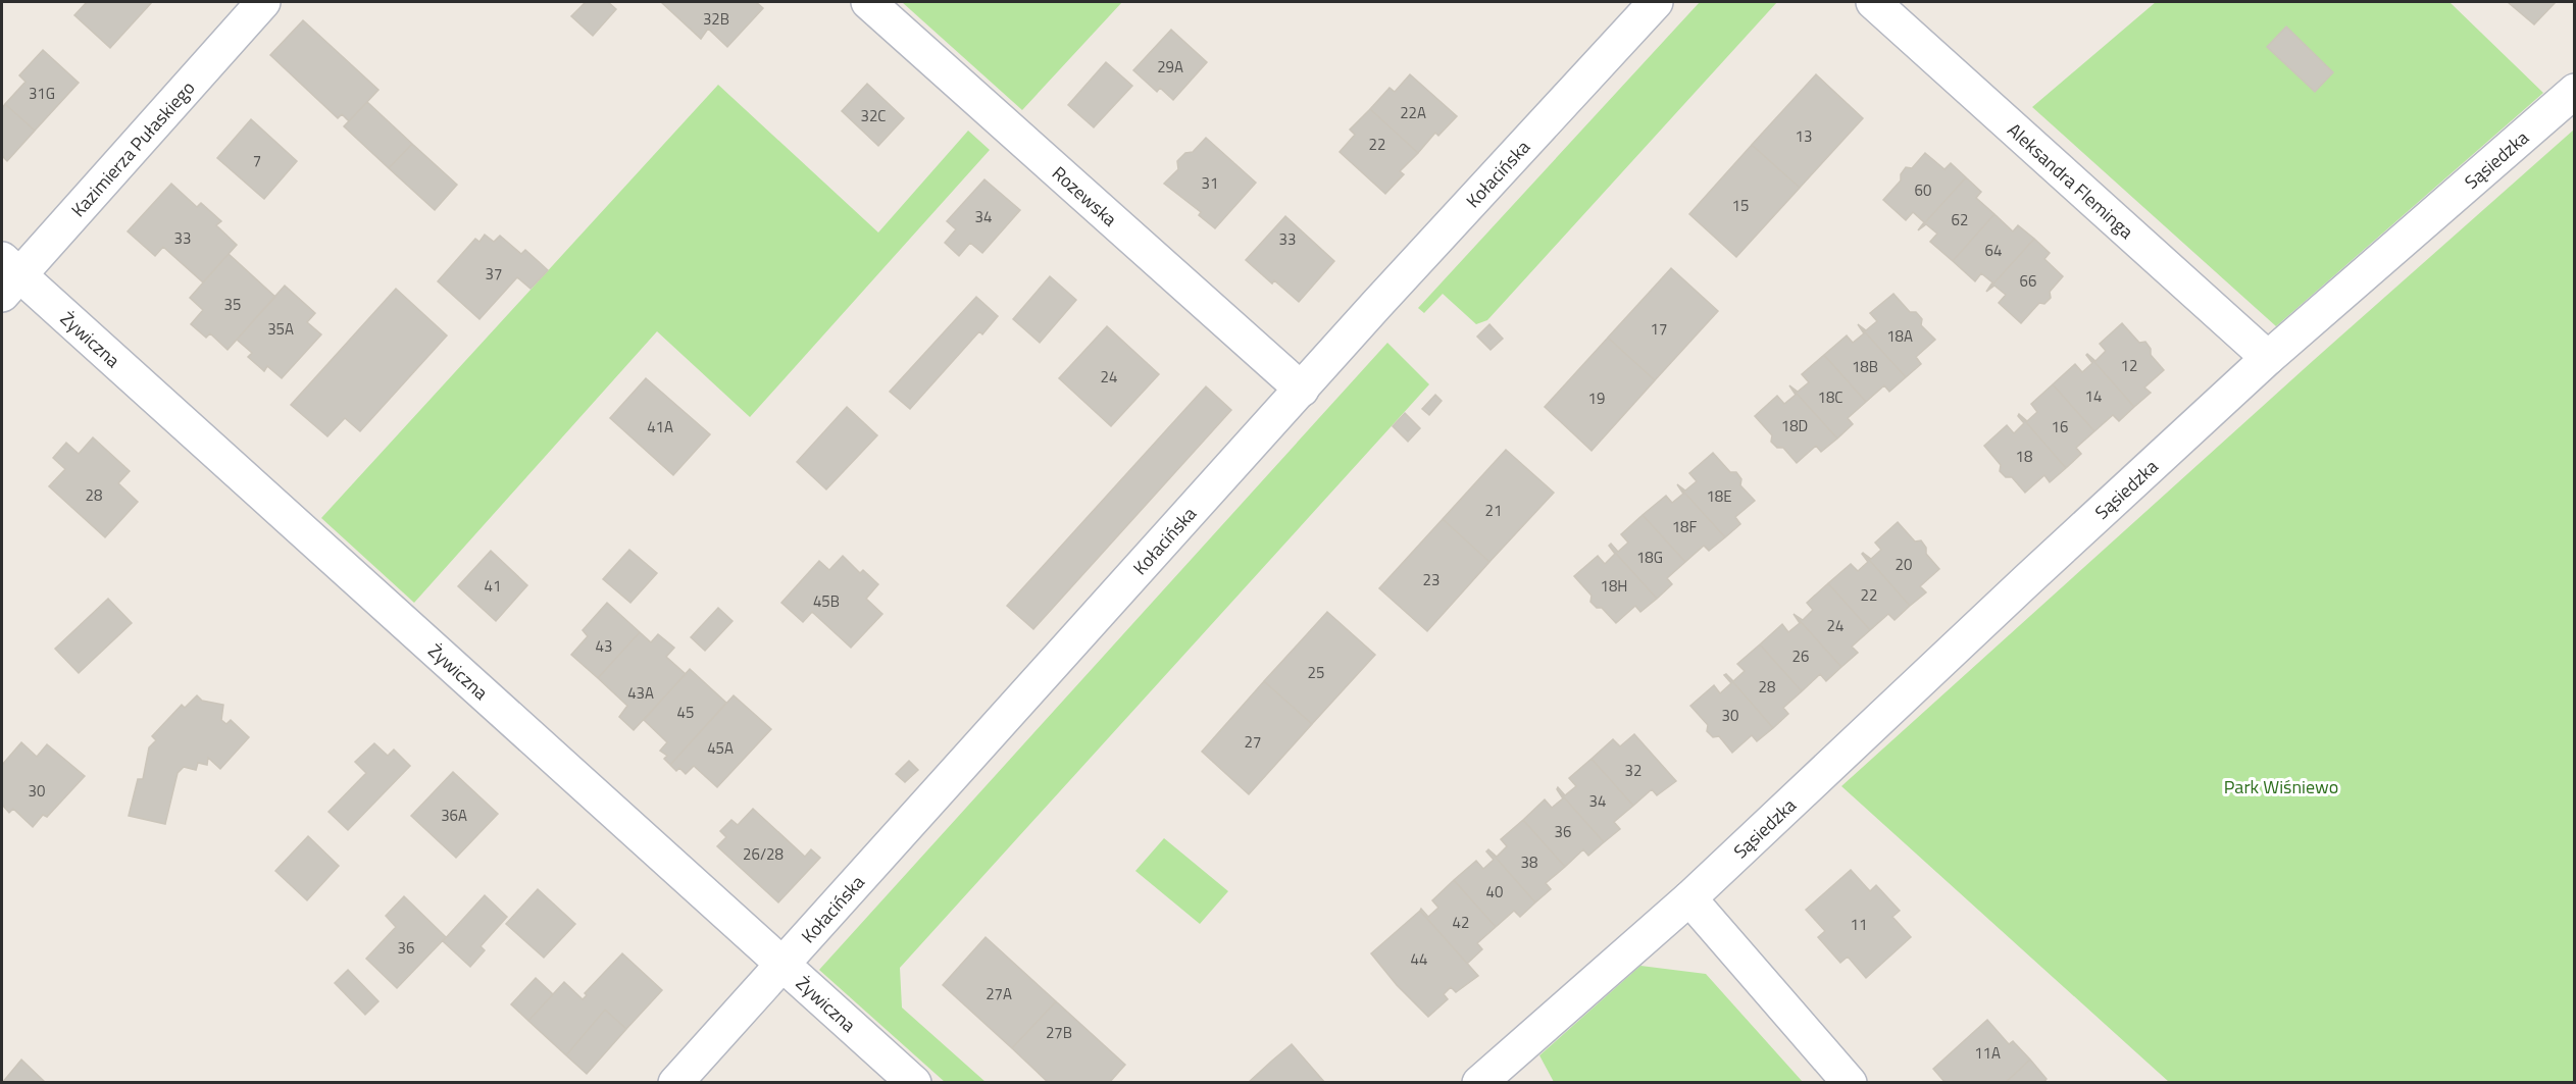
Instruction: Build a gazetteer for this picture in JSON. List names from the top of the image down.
{
  "streets": {
    "street": [
      "Kazimierza Pułaskiego",
      "Sąsiedzka",
      "Kołacińska",
      "Aleksandra Fleminga",
      "Rozewska",
      "Żywiczna"
    ]
  },
  "crossings": [
    ["Kazimierza Pułaskiego", "Żywiczna"],
    ["Sąsiedzka", "Aleksandra Fleminga"],
    ["Kołacińska", "Rozewska"],
    ["Kołacińska", "Żywiczna"]
  ],
  "parks": ["Park Wiśniewo"],
  "house_numbers": [
    "32B",
    "29A",
    "31G",
    "22A",
    "32C",
    "13",
    "22",
    "7",
    "31",
    "60",
    "15",
    "34",
    "62",
    "33",
    "33",
    "64",
    "37",
    "66",
    "35",
    "35A",
    "17",
    "18A",
    "12",
    "18B",
    "24",
    "14",
    "18C",
    "19",
    "18D",
    "41A",
    "16",
    "18",
    "28",
    "18E",
    "21",
    "18F",
    "18G",
    "20",
    "23",
    "41",
    "18H",
    "22",
    "45B",
    "24",
    "43",
    "26",
    "25",
    "28",
    "43A",
    "45",
    "30",
    "27",
    "45A",
    "32",
    "30",
    "34",
    "36A",
    "36",
    "26/28",
    "38",
    "40",
    "42",
    "11",
    "36",
    "44",
    "27A",
    "27B",
    "11A"
  ]
}
